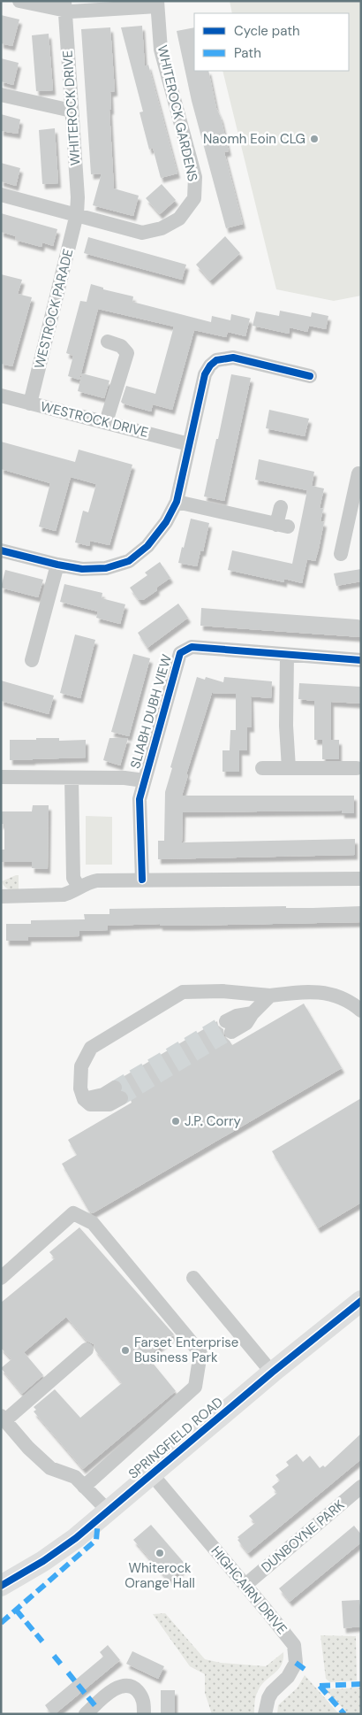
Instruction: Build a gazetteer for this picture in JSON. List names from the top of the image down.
{
  "streets": {
    "highway": ["SPRINGFIELD ROAD"],
    "street": [
      "WHITEROCK DRIVE",
      "WHITEROCK GARDENS",
      "WESTROCK PARADE",
      "WESTROCK DRIVE",
      "SLIABH DUBH VIEW",
      "DUNBOYNE PARK",
      "HIGHCAIRN DRIVE"
    ]
  },
  "crossings": [
    ["WHITEROCK DRIVE", "WHITEROCK GARDENS"],
    ["WHITEROCK DRIVE", "WESTROCK PARADE"],
    ["WHITEROCK GARDENS", "WESTROCK PARADE"],
    ["WESTROCK PARADE", "WESTROCK DRIVE"],
    ["SPRINGFIELD ROAD", "HIGHCAIRN DRIVE"],
    ["DUNBOYNE PARK", "HIGHCAIRN DRIVE"]
  ],
  "places": [
    "Naomh Eoin CLG",
    "J.P. Corry",
    "Farset Enterprise Business Park",
    "Whiterock Orange Hall"
  ],
  "legend": ["Cycle path", "Path"]
}
